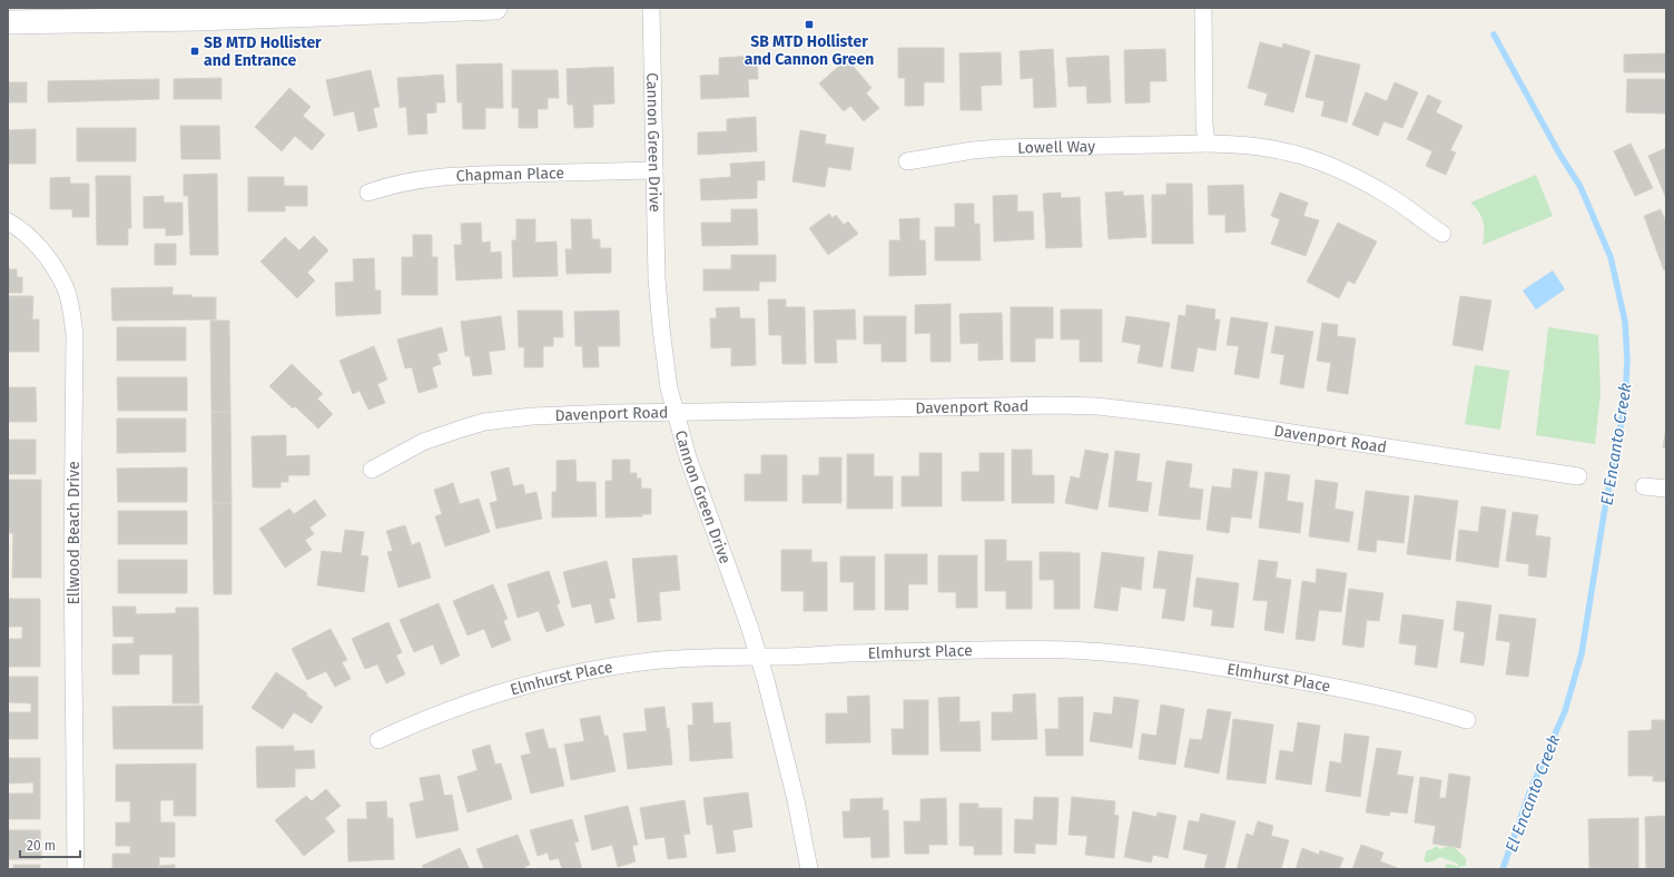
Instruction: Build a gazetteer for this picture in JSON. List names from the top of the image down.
{
  "streets": {
    "street": [
      "Cannon Green Drive",
      "Lowell Way",
      "Chapman Place",
      "Davenport Road",
      "Ellwood Beach Drive",
      "Elmhurst Place"
    ]
  },
  "crossings": [
    ["Cannon Green Drive", "Chapman Place"],
    ["Cannon Green Drive", "Davenport Road"],
    ["Cannon Green Drive", "Elmhurst Place"]
  ],
  "water": ["El Encanto Creek"],
  "places": {
    "transit": ["SB MTD Hollister and Cannon Green", "SB MTD Hollister and Entrance"]
  },
  "scale_bar": "20 m"
}
